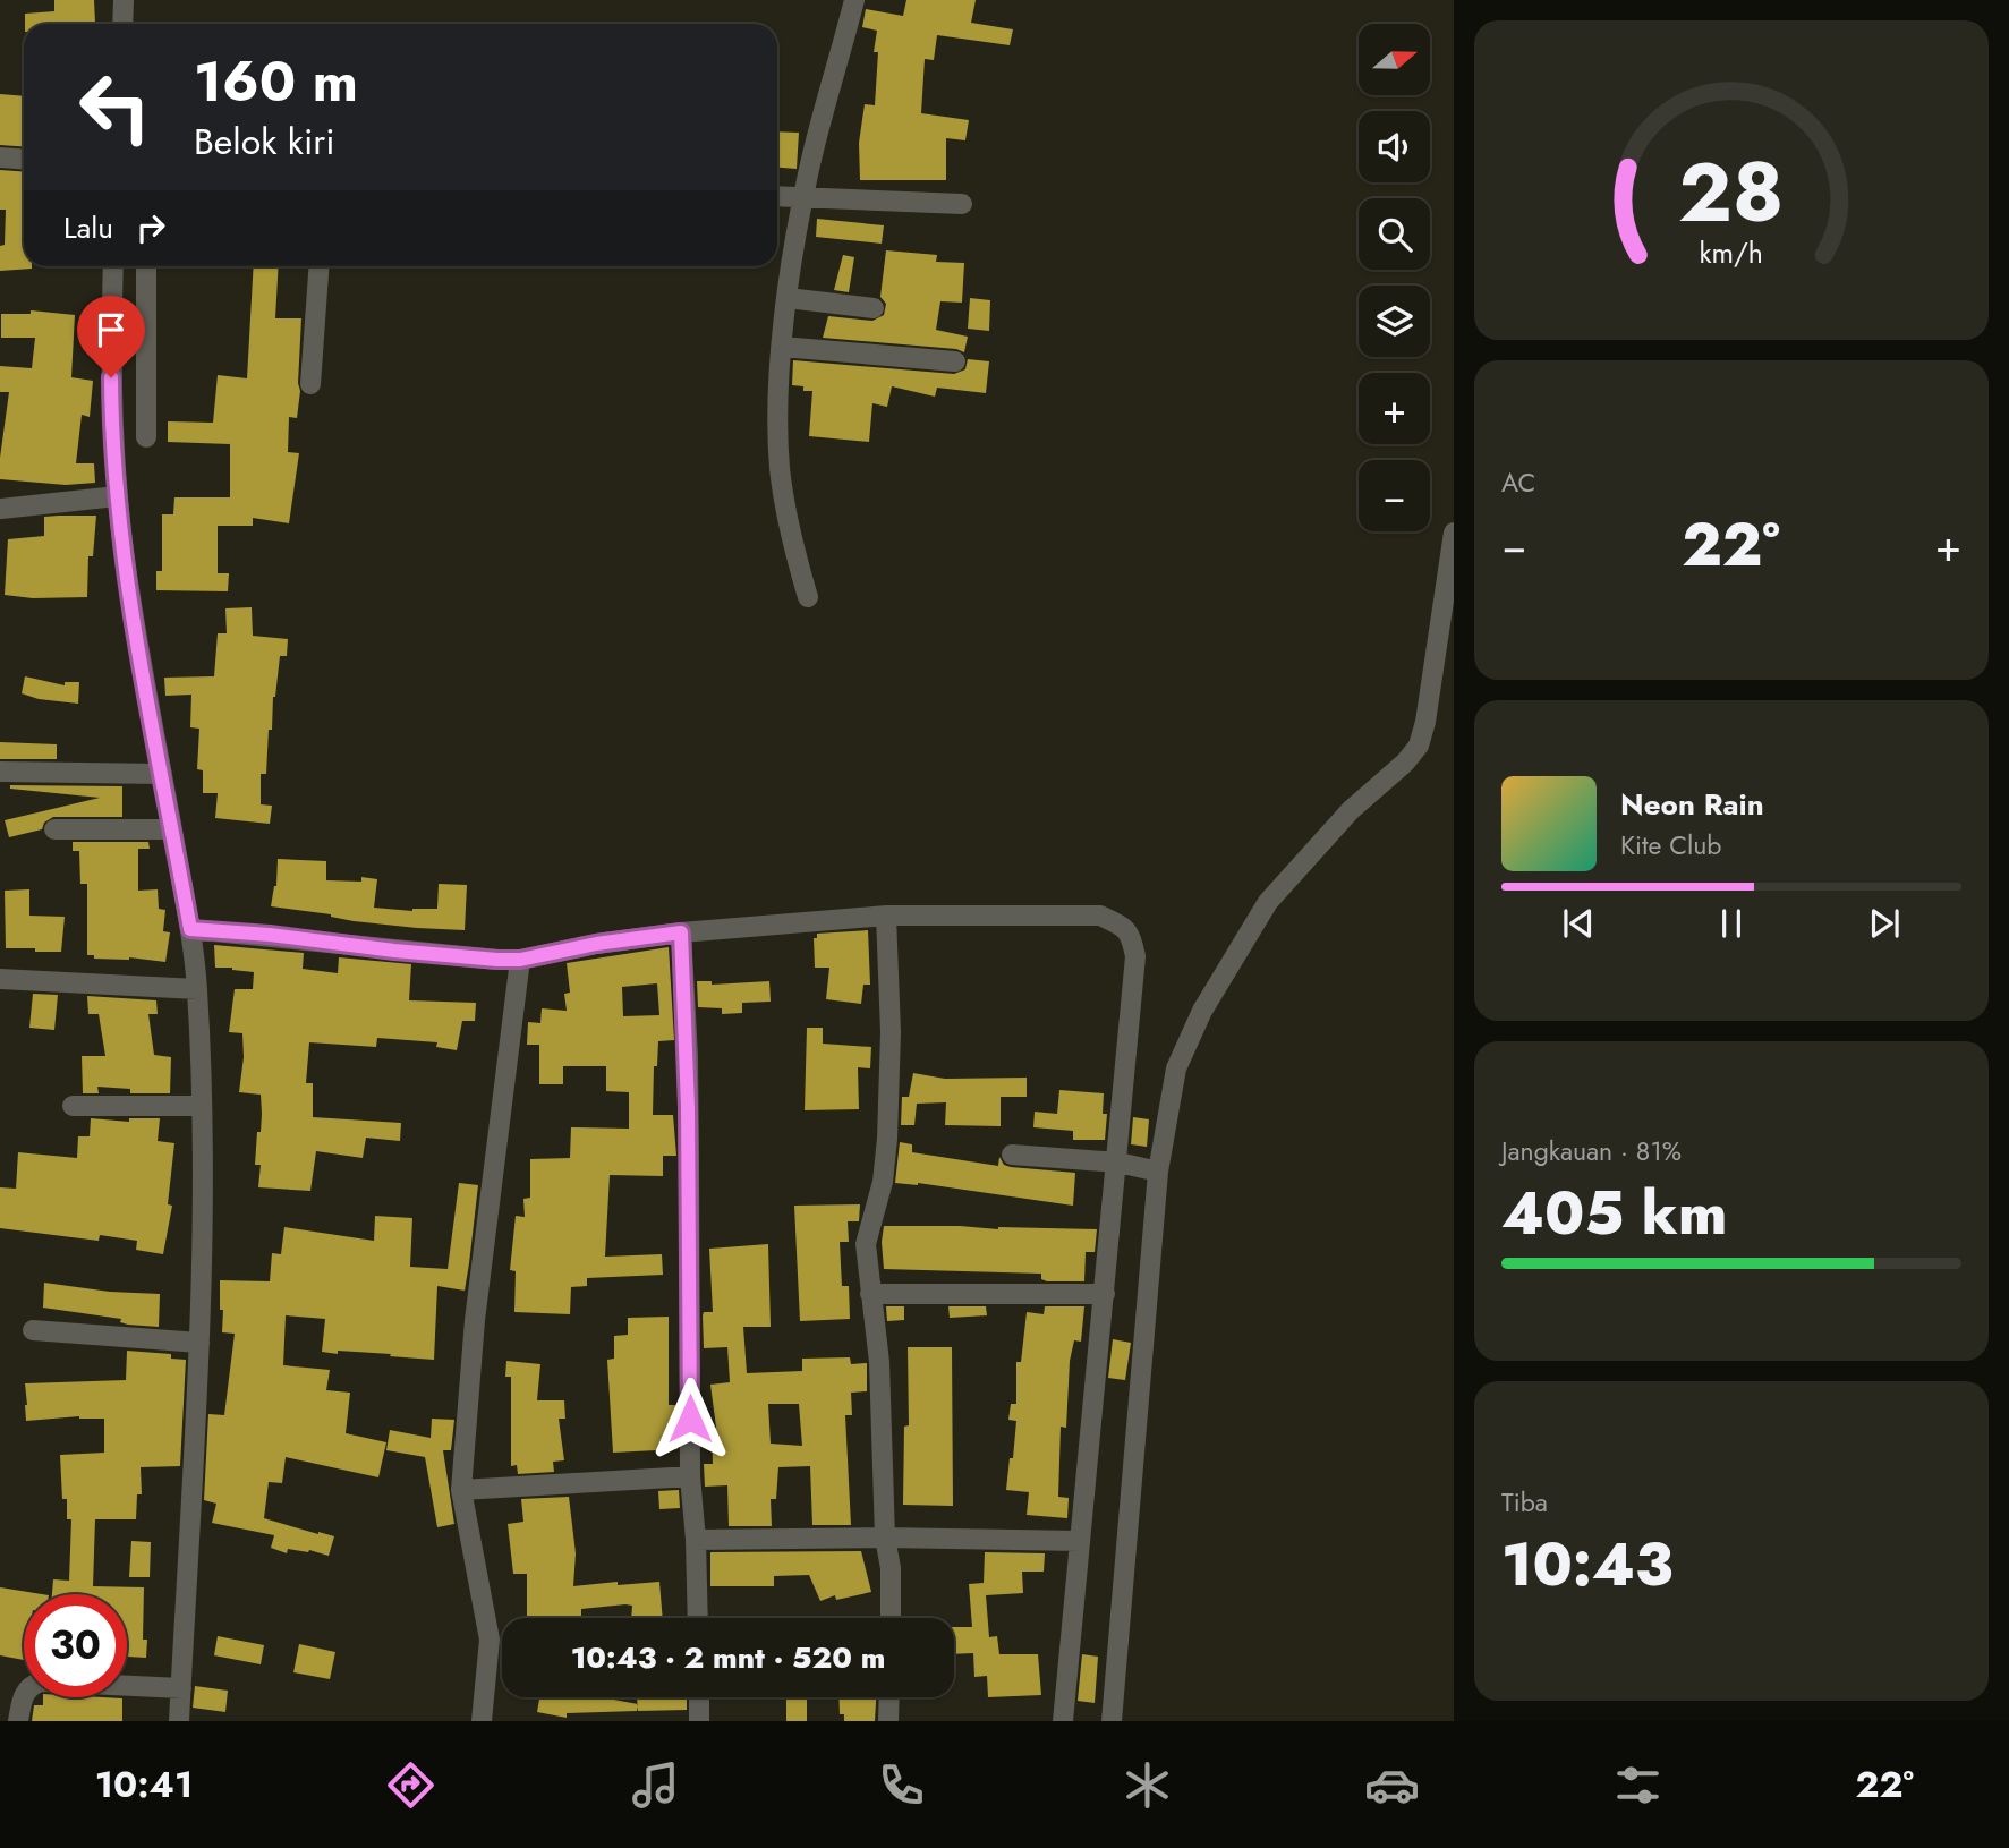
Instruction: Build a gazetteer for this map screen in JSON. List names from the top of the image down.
{
  "north": "right",
  "page": {
    "map_buttons": ["+", "−"],
    "turn": ["160 m", "Belok kiri"],
    "then": "Lalu",
    "tile": [
      "AC",
      ["Jangkauan · 81%", "405 km"],
      ["Tiba", "10:43"]
    ],
    "heat": ["−", "22°", "+"],
    "song": ["Neon Rain", "Kite Club"],
    "limit": "30",
    "trip": "10:43 · 2 mnt · 520 m",
    "tabs": ["10:41", "22°"],
    "gauge": ["28", "km/h"]
  }
}
